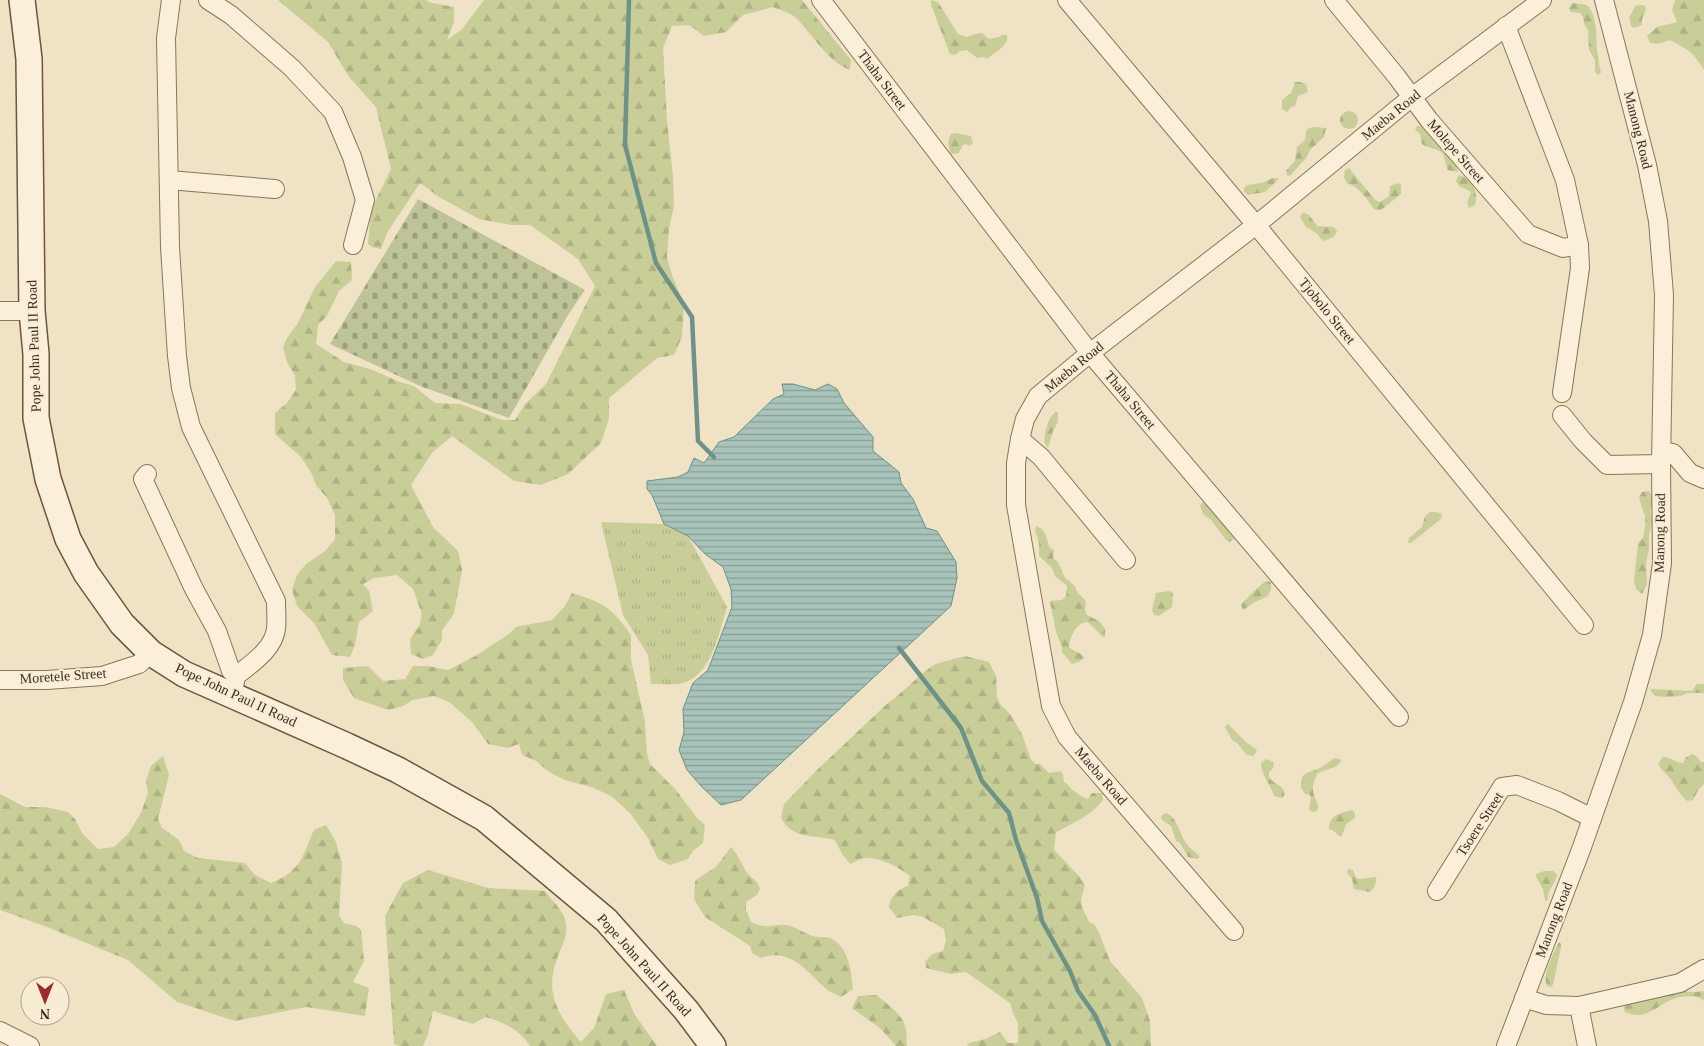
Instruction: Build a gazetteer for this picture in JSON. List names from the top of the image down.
{
  "streets": {
    "main road": ["Pope John Paul II Road"],
    "street": [
      "Thaha Street",
      "Maeba Road",
      "Manong Road",
      "Molepe Street",
      "Tjobolo Street",
      "Moretele Street",
      "Tsoere Street"
    ]
  },
  "crossings": [
    ["Thaha Street", "Maeba Road"],
    ["Maeba Road", "Molepe Street"],
    ["Maeba Road", "Tjobolo Street"],
    ["Manong Road", "Tsoere Street"],
    ["Pope John Paul II Road", "Moretele Street"]
  ],
  "north": "bottom"
}
